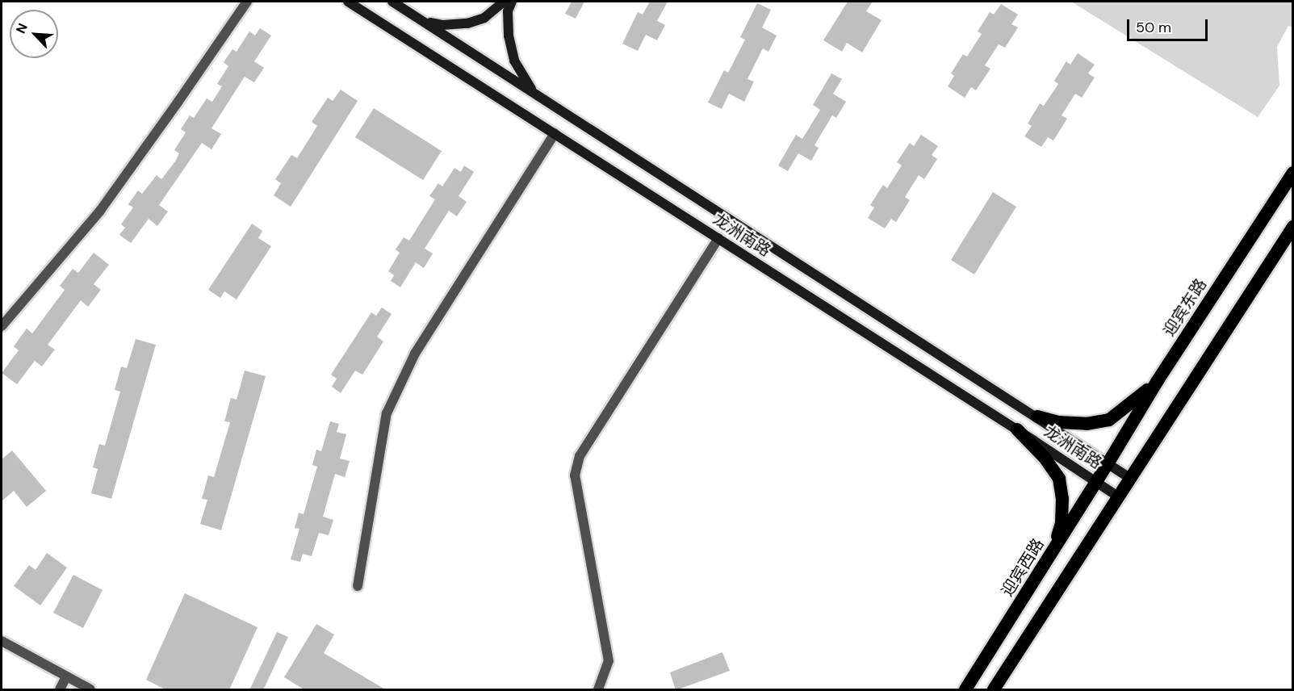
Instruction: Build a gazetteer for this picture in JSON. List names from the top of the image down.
{
  "streets": {
    "highway": ["迎宾东路", "迎宾西路"],
    "main road": ["龙洲南路"]
  },
  "crossings": [
    ["龙洲南路", "迎宾东路"],
    ["龙洲南路", "迎宾西路"],
    ["迎宾东路", "迎宾西路"]
  ],
  "scale_bar": "50 m",
  "north": "top left"
}
